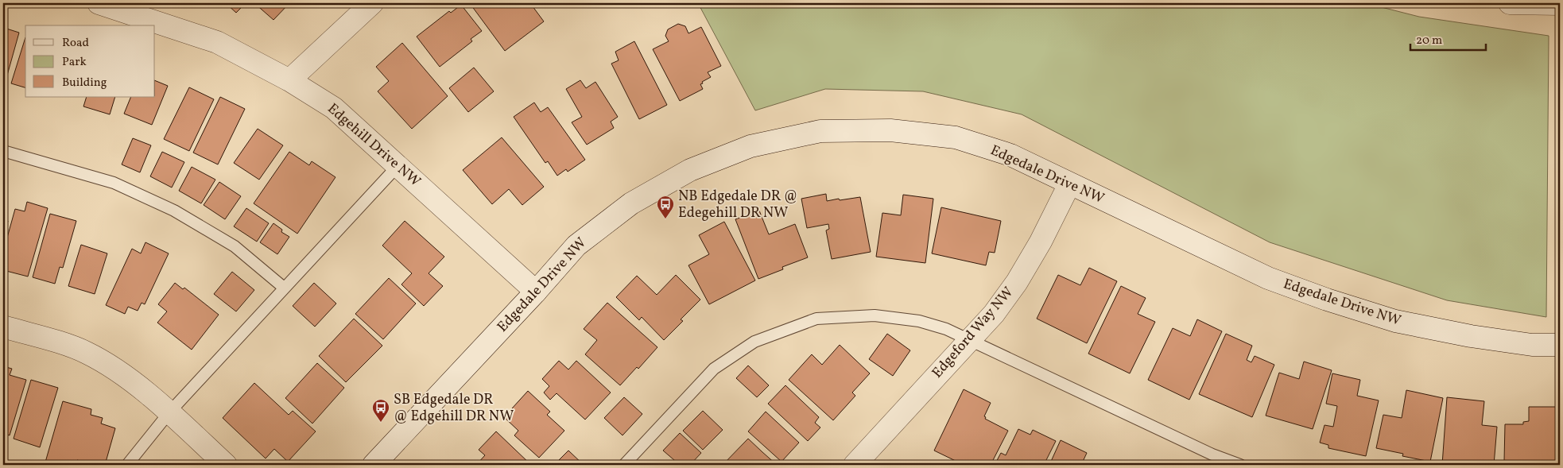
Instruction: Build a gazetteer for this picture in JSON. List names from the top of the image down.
{
  "streets": {
    "street": ["Edgehill Drive NW", "Edgedale Drive NW", "Edgeford Way NW"]
  },
  "crossings": [
    ["Edgehill Drive NW", "Edgedale Drive NW"],
    ["Edgedale Drive NW", "Edgeford Way NW"]
  ],
  "places": {
    "bus stop": ["NB Edgedale DR @ Edegehill DR NW", "SB Edgedale DR @ Edgehill DR NW"]
  },
  "legend": ["Road", "Park", "Building"],
  "scale_bar": "20 m"
}
